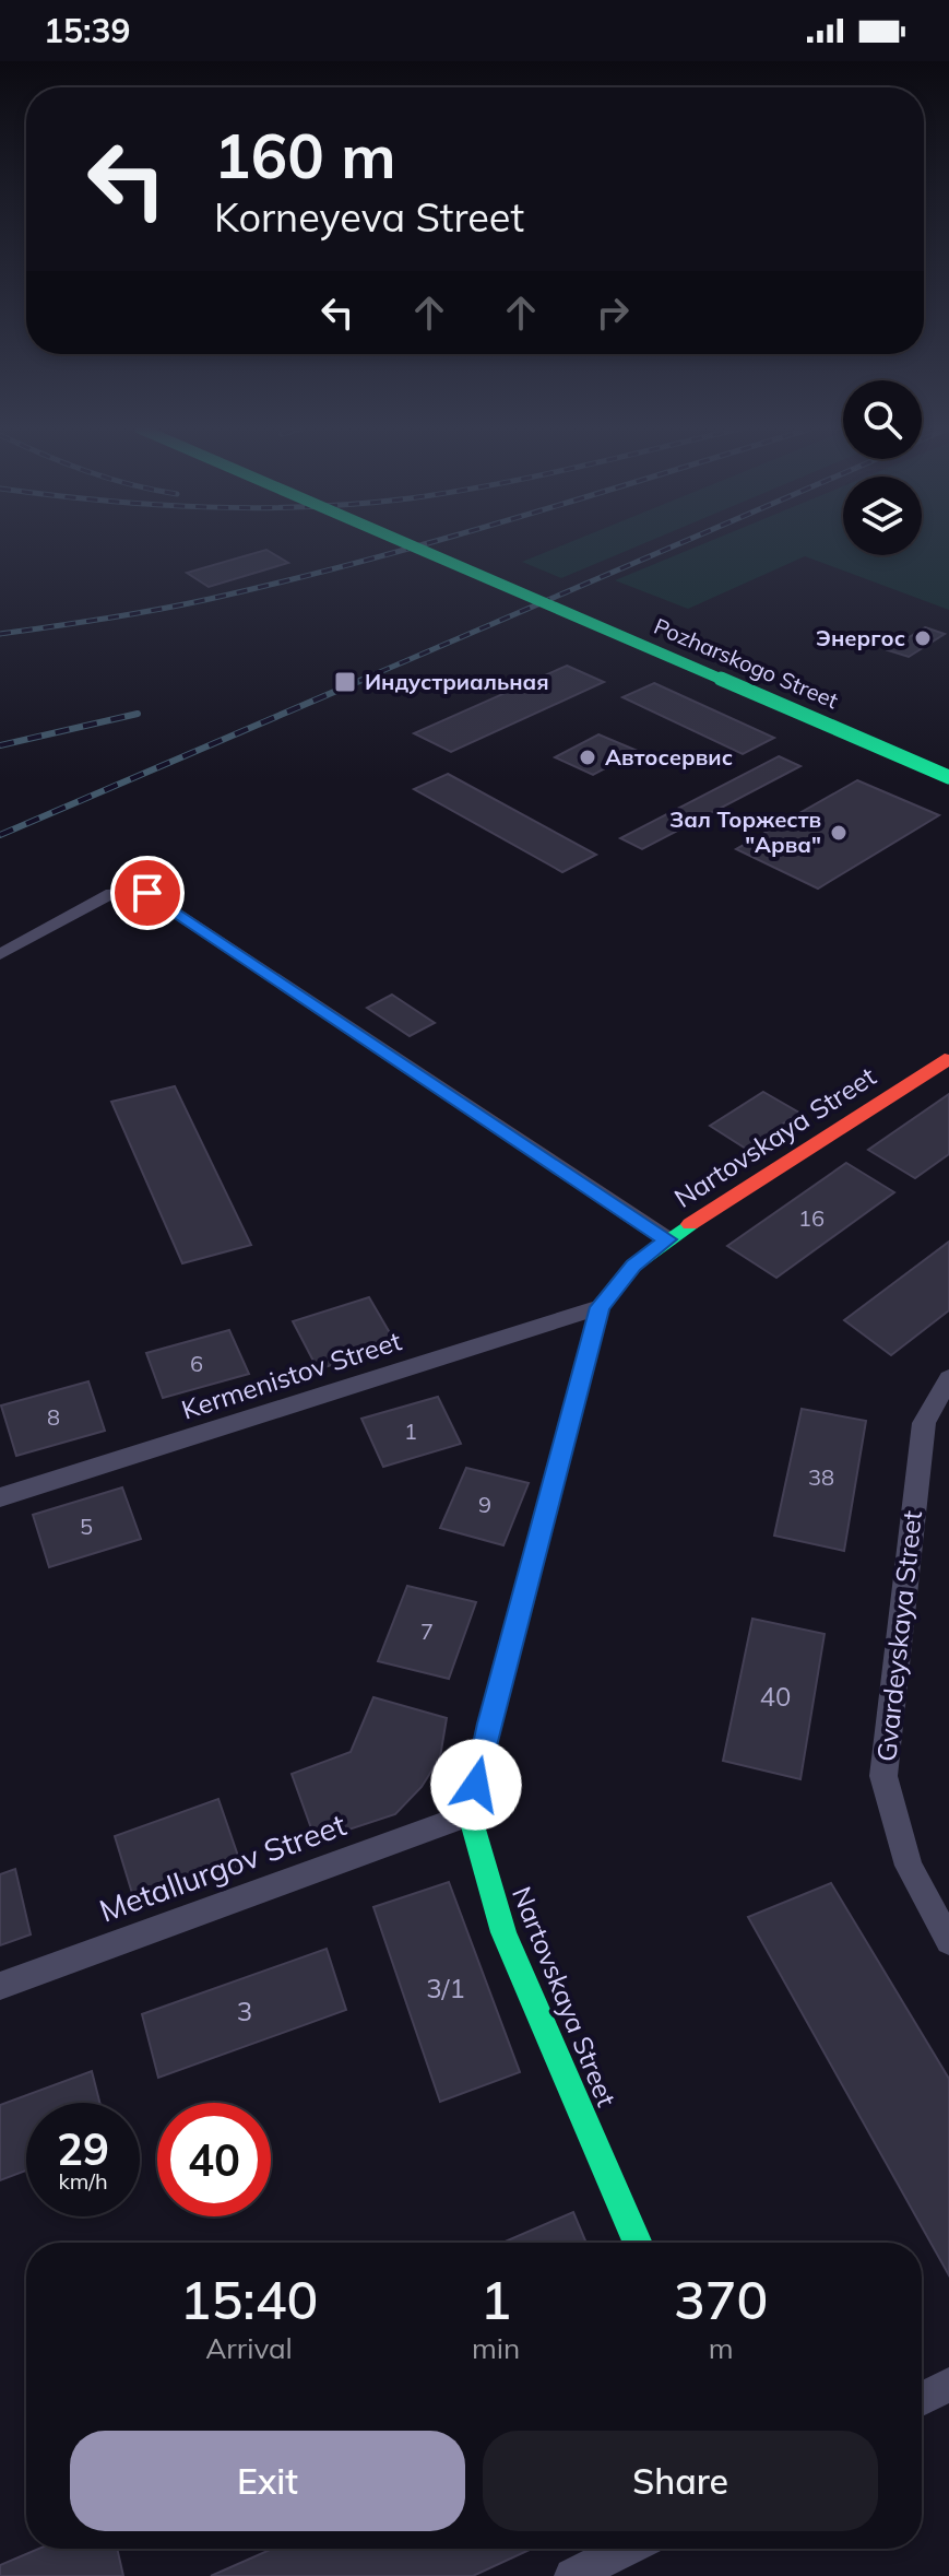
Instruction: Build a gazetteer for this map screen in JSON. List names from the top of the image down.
{
  "streets": {
    "main road": ["Pozharskogo Street", "Nartovskaya Street"],
    "street": ["Kermenistov Street", "Gvardeyskaya Street", "Metallurgov Street"]
  },
  "crossings": [
    ["Nartovskaya Street", "Kermenistov Street"],
    ["Nartovskaya Street", "Metallurgov Street"]
  ],
  "places": {
    "other": ["Энергос", "Автосервис", "Зал Торжеств \"Арва\""],
    "transit": ["Индустриальная"]
  },
  "house_numbers": [
    "16",
    "6",
    "8",
    "1",
    "38",
    "9",
    "5",
    "7",
    "40",
    "3/1",
    "3"
  ],
  "page": {
    "status": "15:39",
    "turn": ["160 m", "Korneyeva Street"],
    "speed": "29 km/h",
    "limit": "40",
    "eta": [
      "15:40",
      "Arrival",
      "1",
      "min",
      "370",
      "m"
    ],
    "buttons": ["Exit", "Share"]
  }
}
